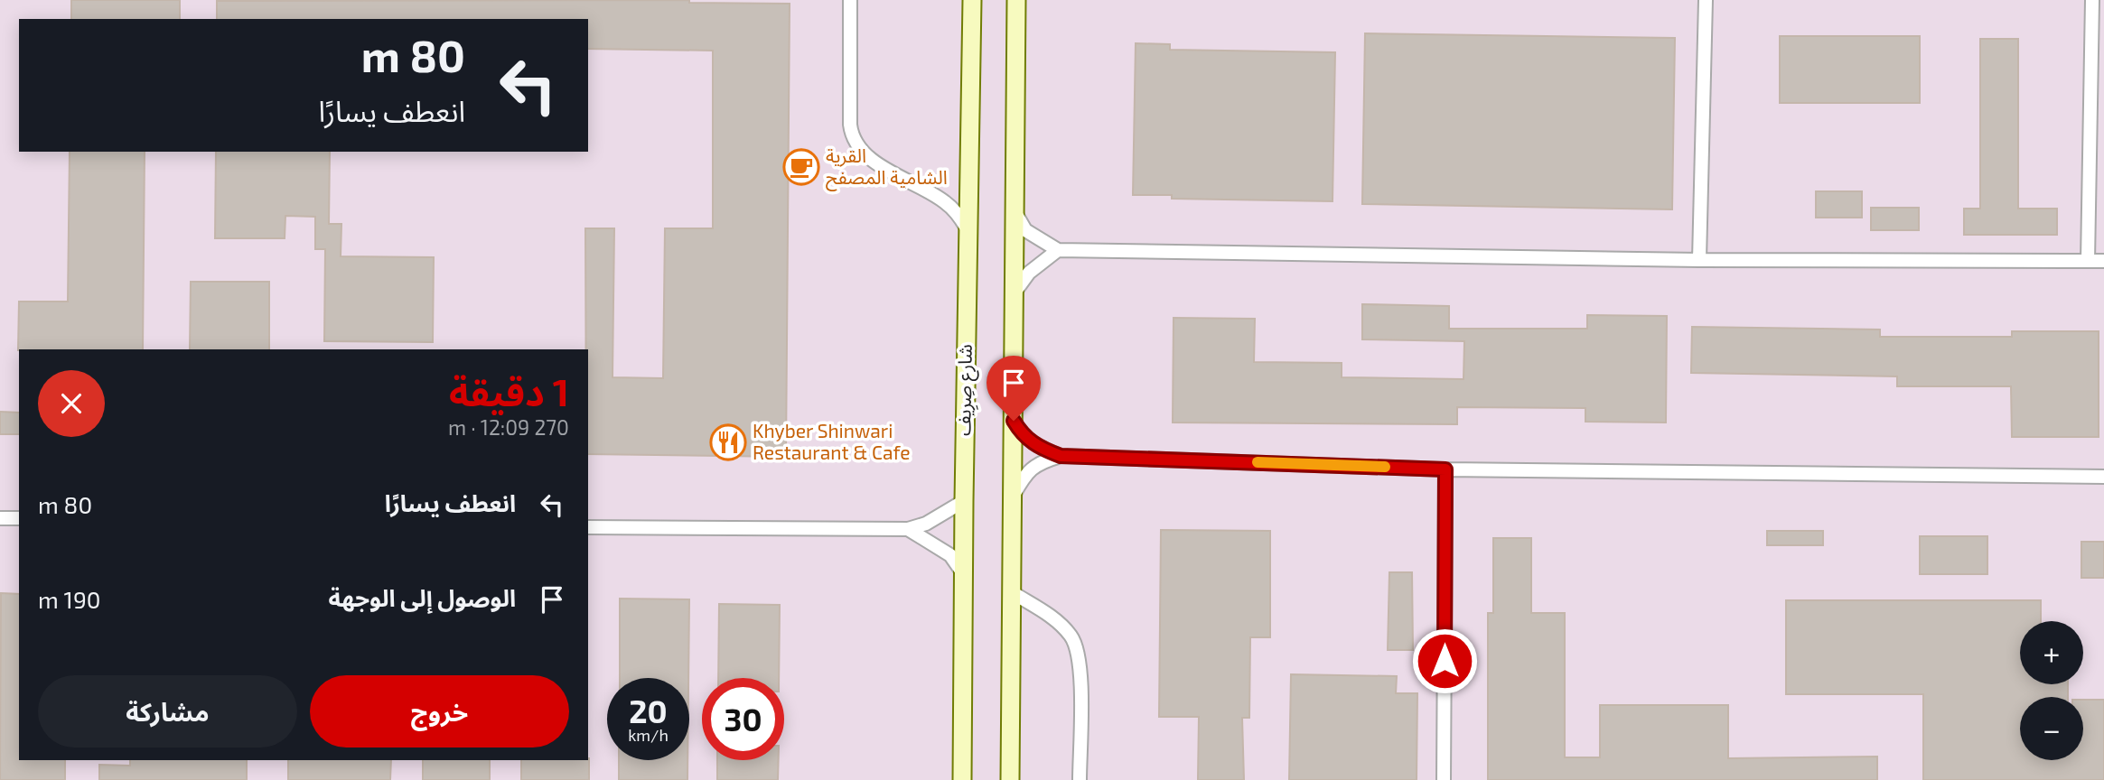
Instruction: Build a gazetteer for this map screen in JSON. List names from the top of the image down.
{
  "streets": {
    "main road": ["شارع صِرِيف"]
  },
  "places": {
    "cafe": ["القرية الشامية المصفح"],
    "restaurant": ["Khyber Shinwari Restaurant & Cafe"]
  },
  "page": {
    "turn": ["80 m", "انعطف يسارًا"],
    "heading": ["1 دقيقة", "270 m · 12:09"],
    "list": [
      {
        "name": "انعطف يسارًا",
        "value": "80 m"
      },
      {
        "name": "الوصول إلى الوجهة",
        "value": "190 m"
      }
    ],
    "map_buttons": ["+", "−"],
    "buttons": ["خروج", "مشاركة"],
    "speed": "20 km/h",
    "limit": "30"
  }
}
